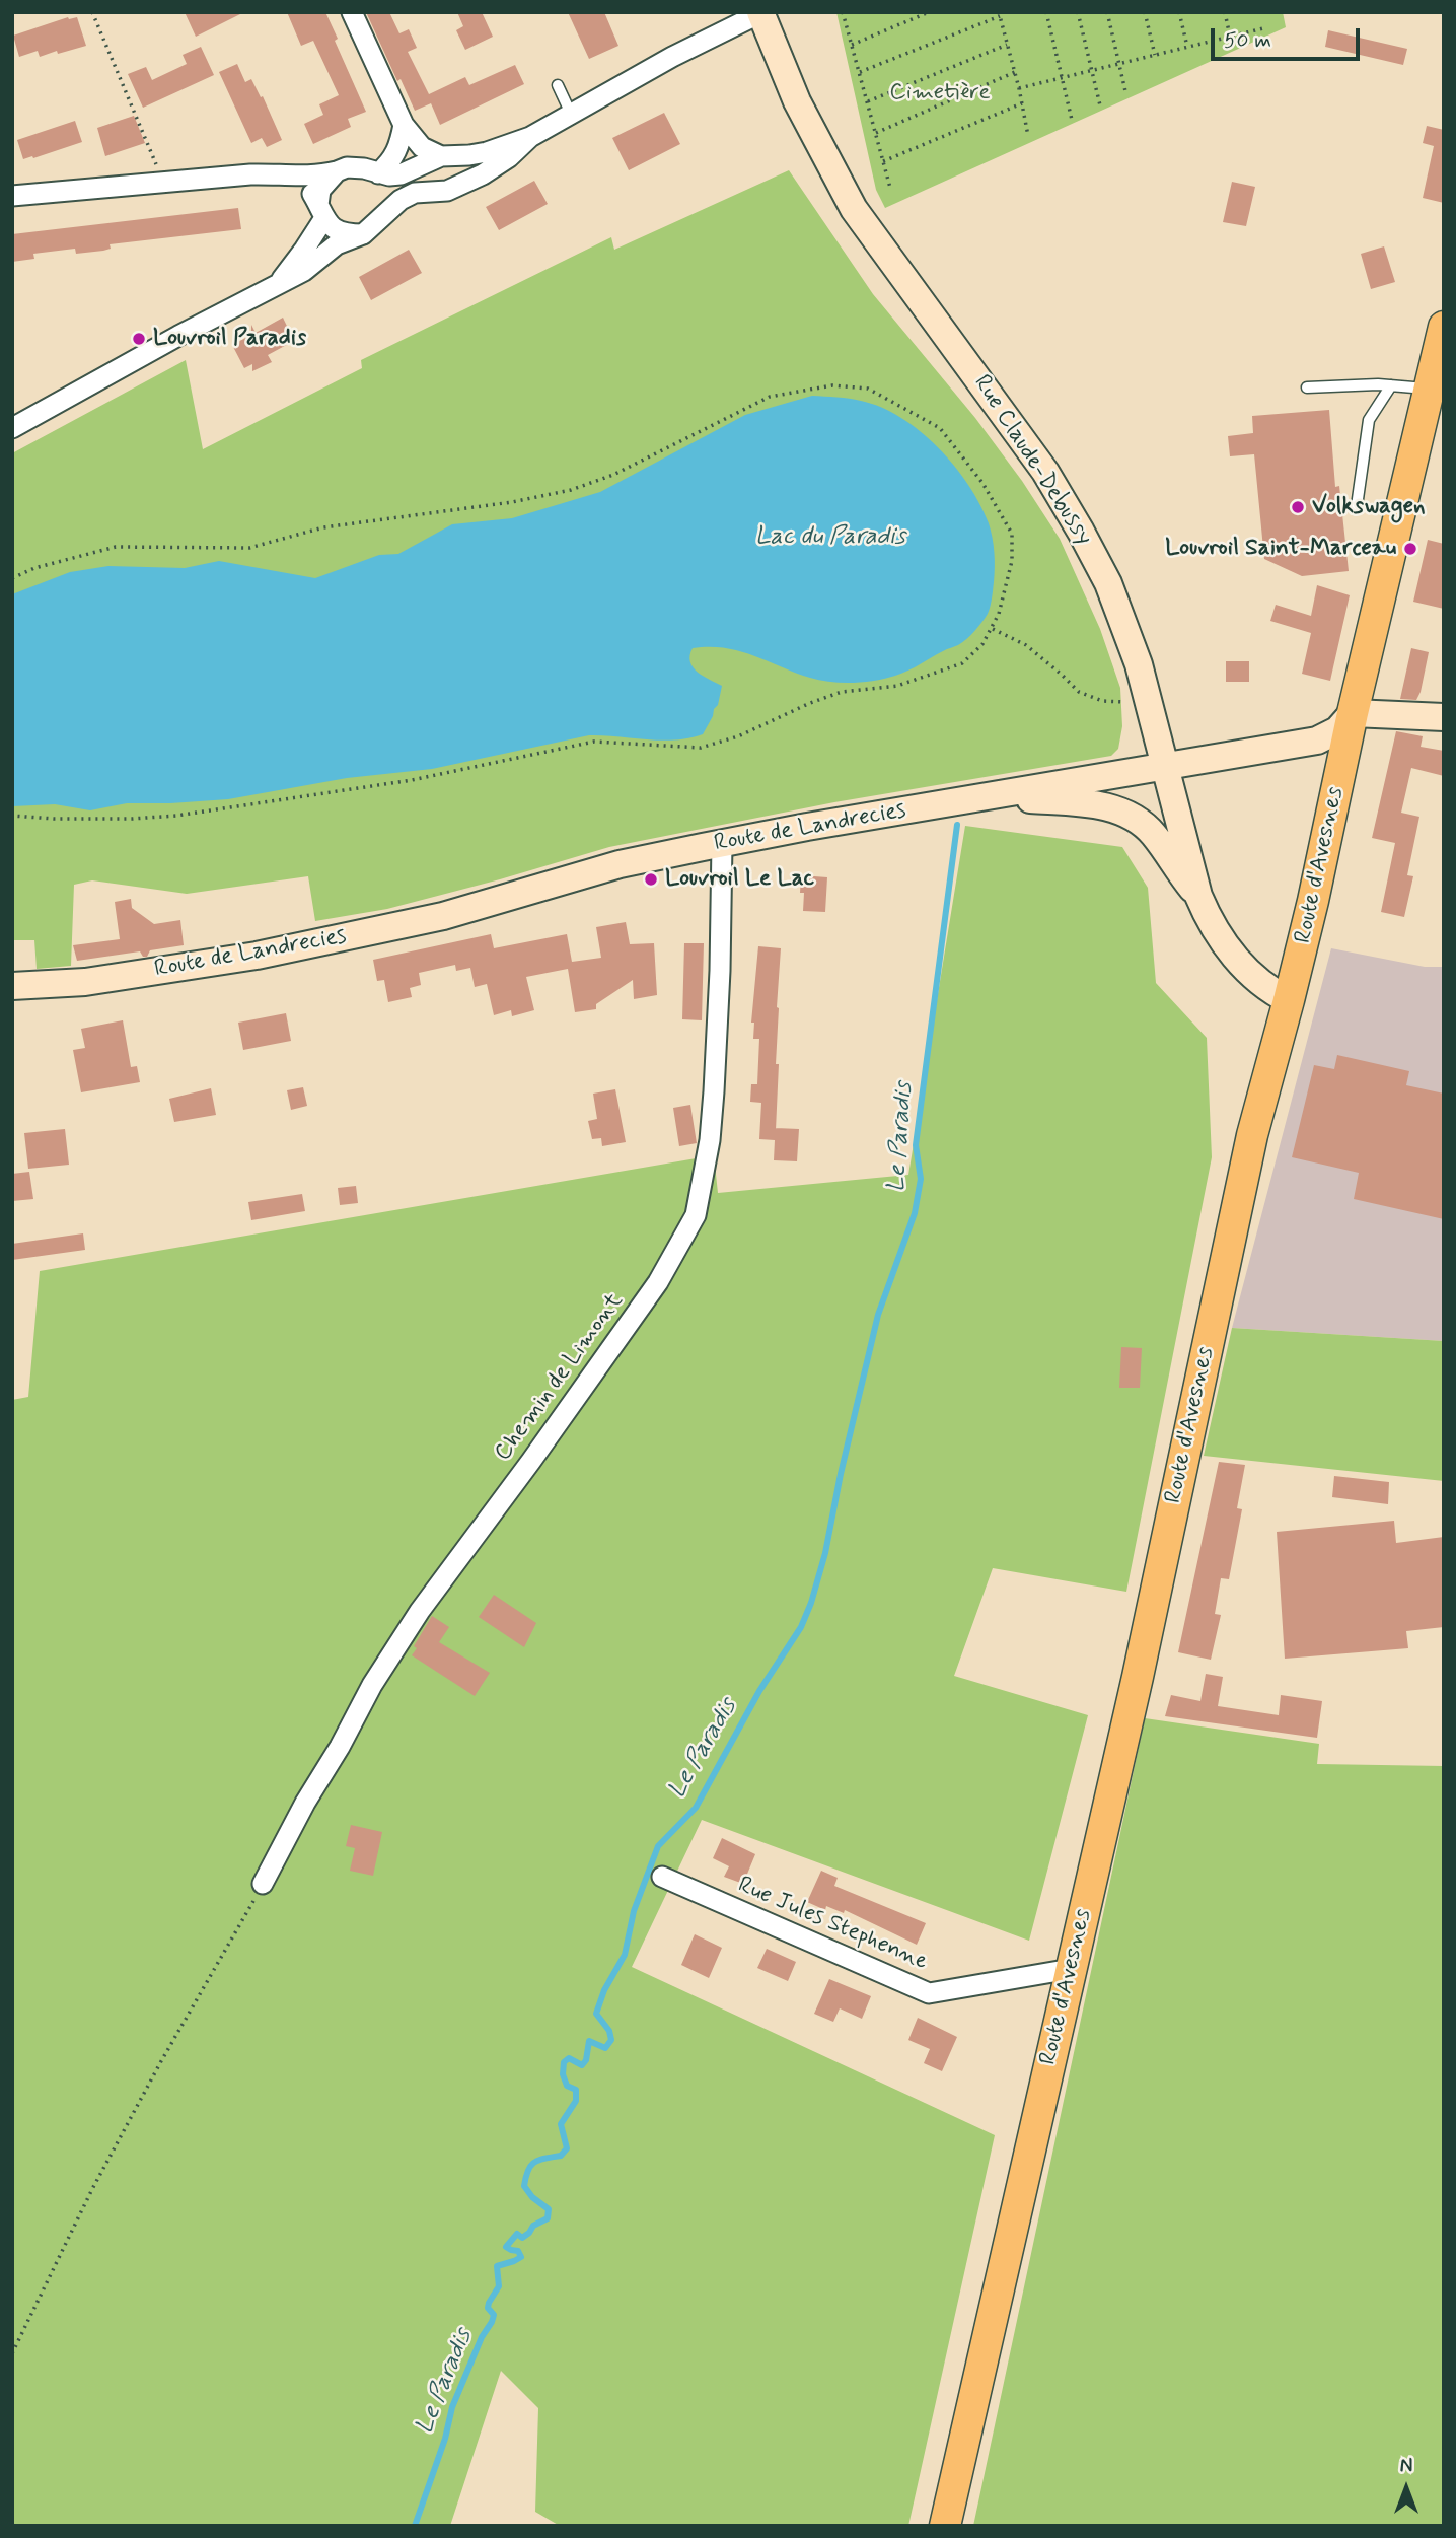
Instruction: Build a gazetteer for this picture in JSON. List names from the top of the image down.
{
  "streets": {
    "main road": ["Rue Claude-Debussy", "Route de Landrecies", "Route d'Avesnes"],
    "street": ["Chemin de Limont", "Rue Jules Stephenne"]
  },
  "crossings": [
    ["Rue Claude-Debussy", "Route de Landrecies"],
    ["Rue Claude-Debussy", "Route d'Avesnes"],
    ["Route de Landrecies", "Route d'Avesnes"],
    ["Route de Landrecies", "Chemin de Limont"],
    ["Route d'Avesnes", "Rue Jules Stephenne"]
  ],
  "water": ["Lac du Paradis", "Le Paradis"],
  "parks": ["Cimetière"],
  "places": [
    "Louvroil Paradis",
    "Volkswagen",
    "Louvroil Saint-Marceau",
    "Louvroil Le Lac"
  ],
  "scale_bar": "50 m",
  "north": "top"
}
